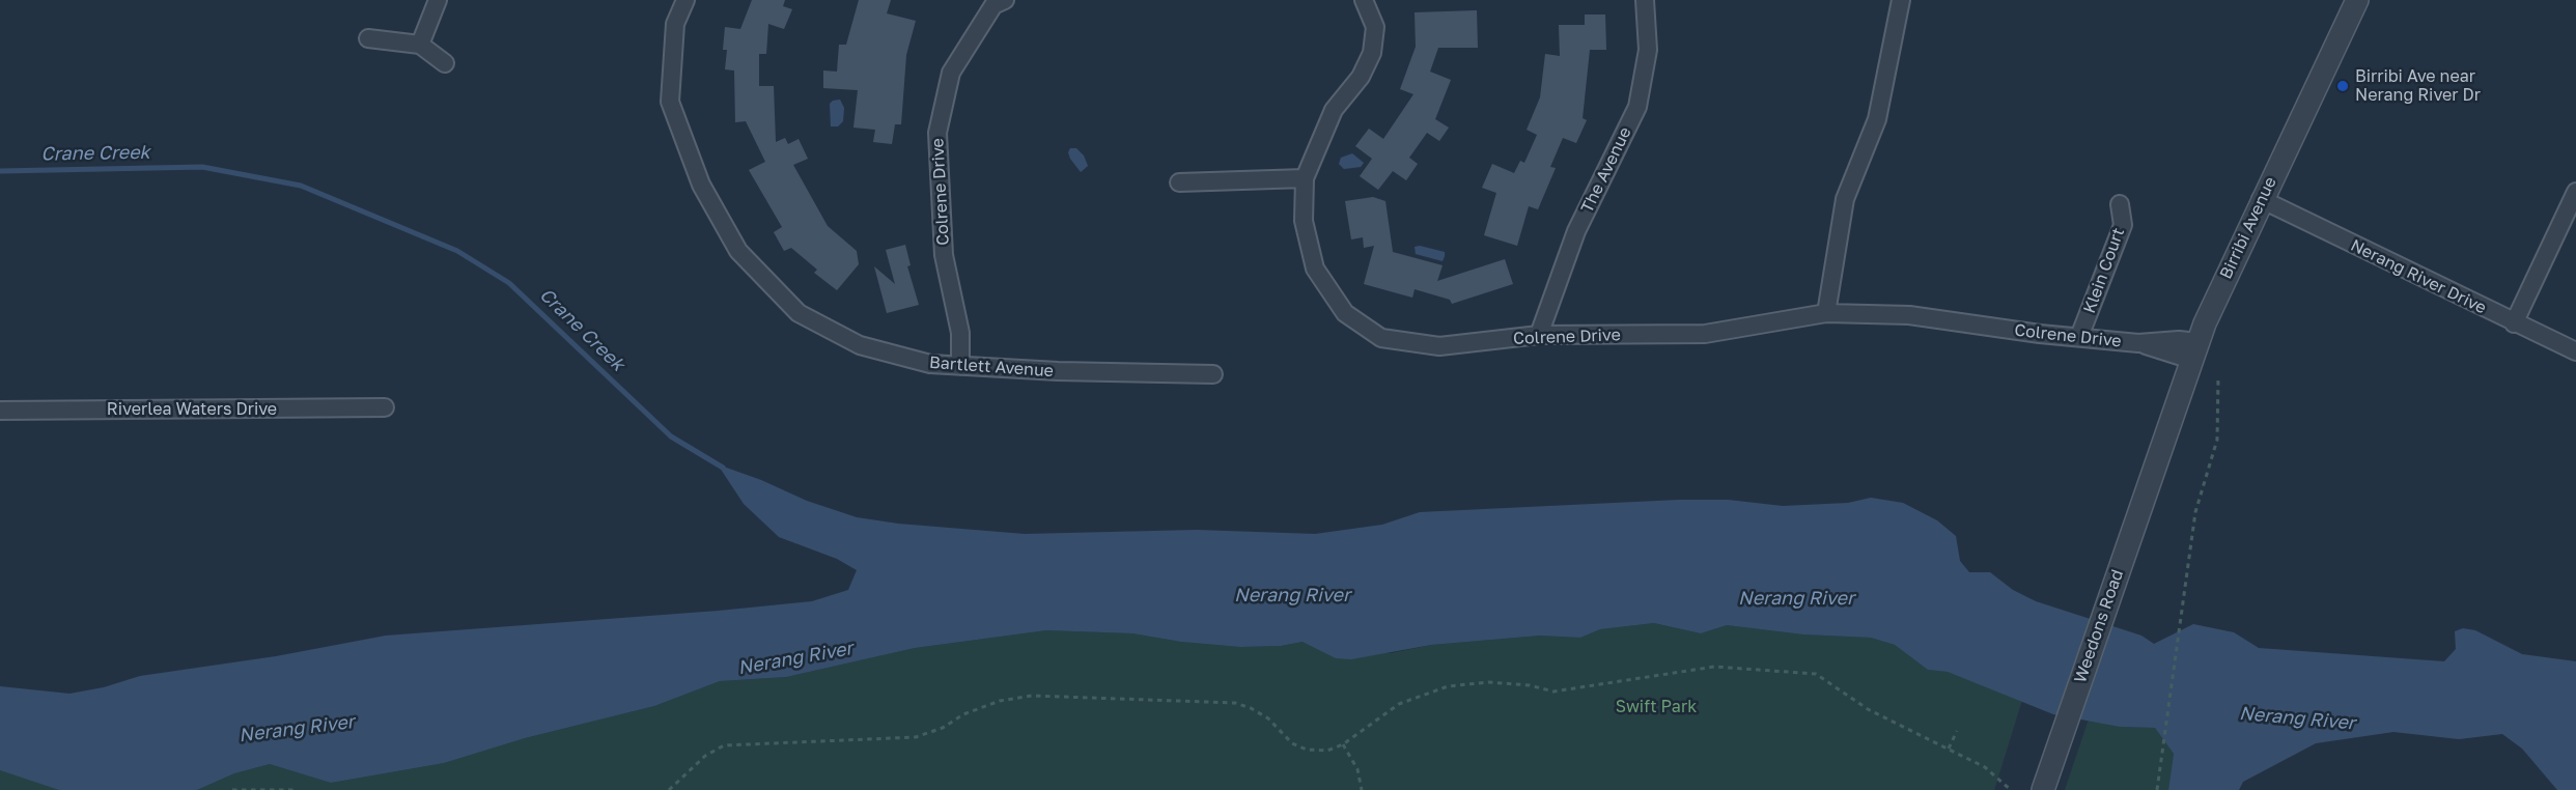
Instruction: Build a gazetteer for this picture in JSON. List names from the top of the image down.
{
  "streets": {
    "street": [
      "The Avenue",
      "Colrene Drive",
      "Birribi Avenue",
      "Klein Court",
      "Nerang River Drive",
      "Bartlett Avenue",
      "Riverlea Waters Drive",
      "Weedons Road"
    ]
  },
  "crossings": [
    ["The Avenue", "Colrene Drive"],
    ["Colrene Drive", "Birribi Avenue"],
    ["Colrene Drive", "Klein Court"],
    ["Colrene Drive", "Bartlett Avenue"],
    ["Birribi Avenue", "Nerang River Drive"],
    ["Birribi Avenue", "Weedons Road"]
  ],
  "water": ["Crane Creek", "Nerang River"],
  "parks": ["Swift Park"],
  "places": ["Birribi Ave near Nerang River Dr"]
}
